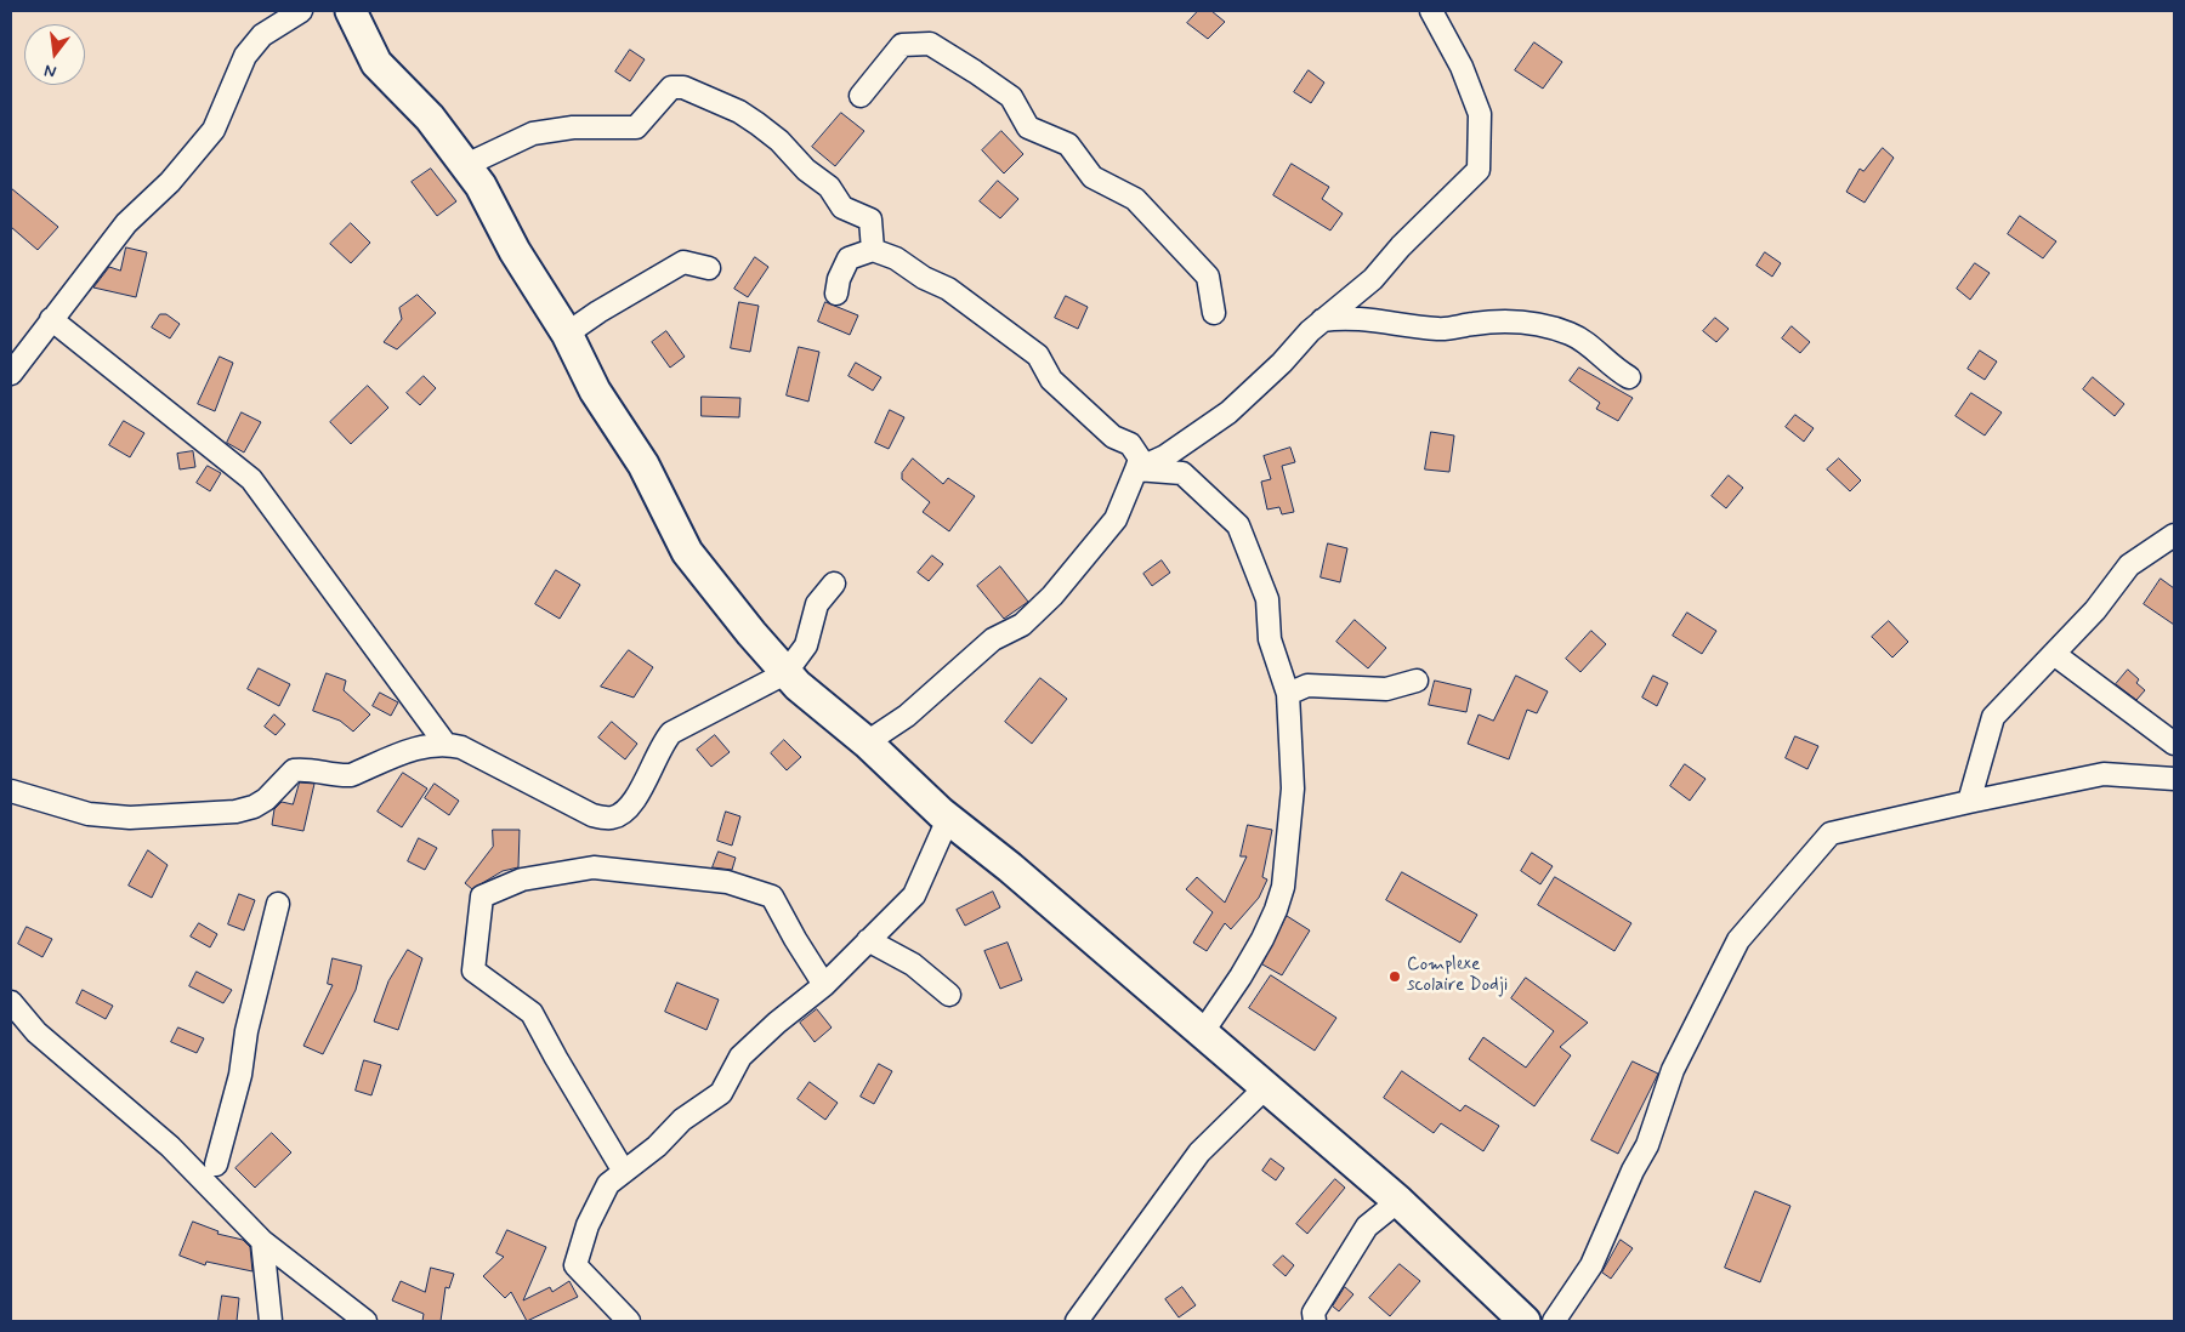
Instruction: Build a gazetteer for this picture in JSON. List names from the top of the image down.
{
  "places": ["Complexe scolaire Dodji"],
  "north": "bottom"
}
